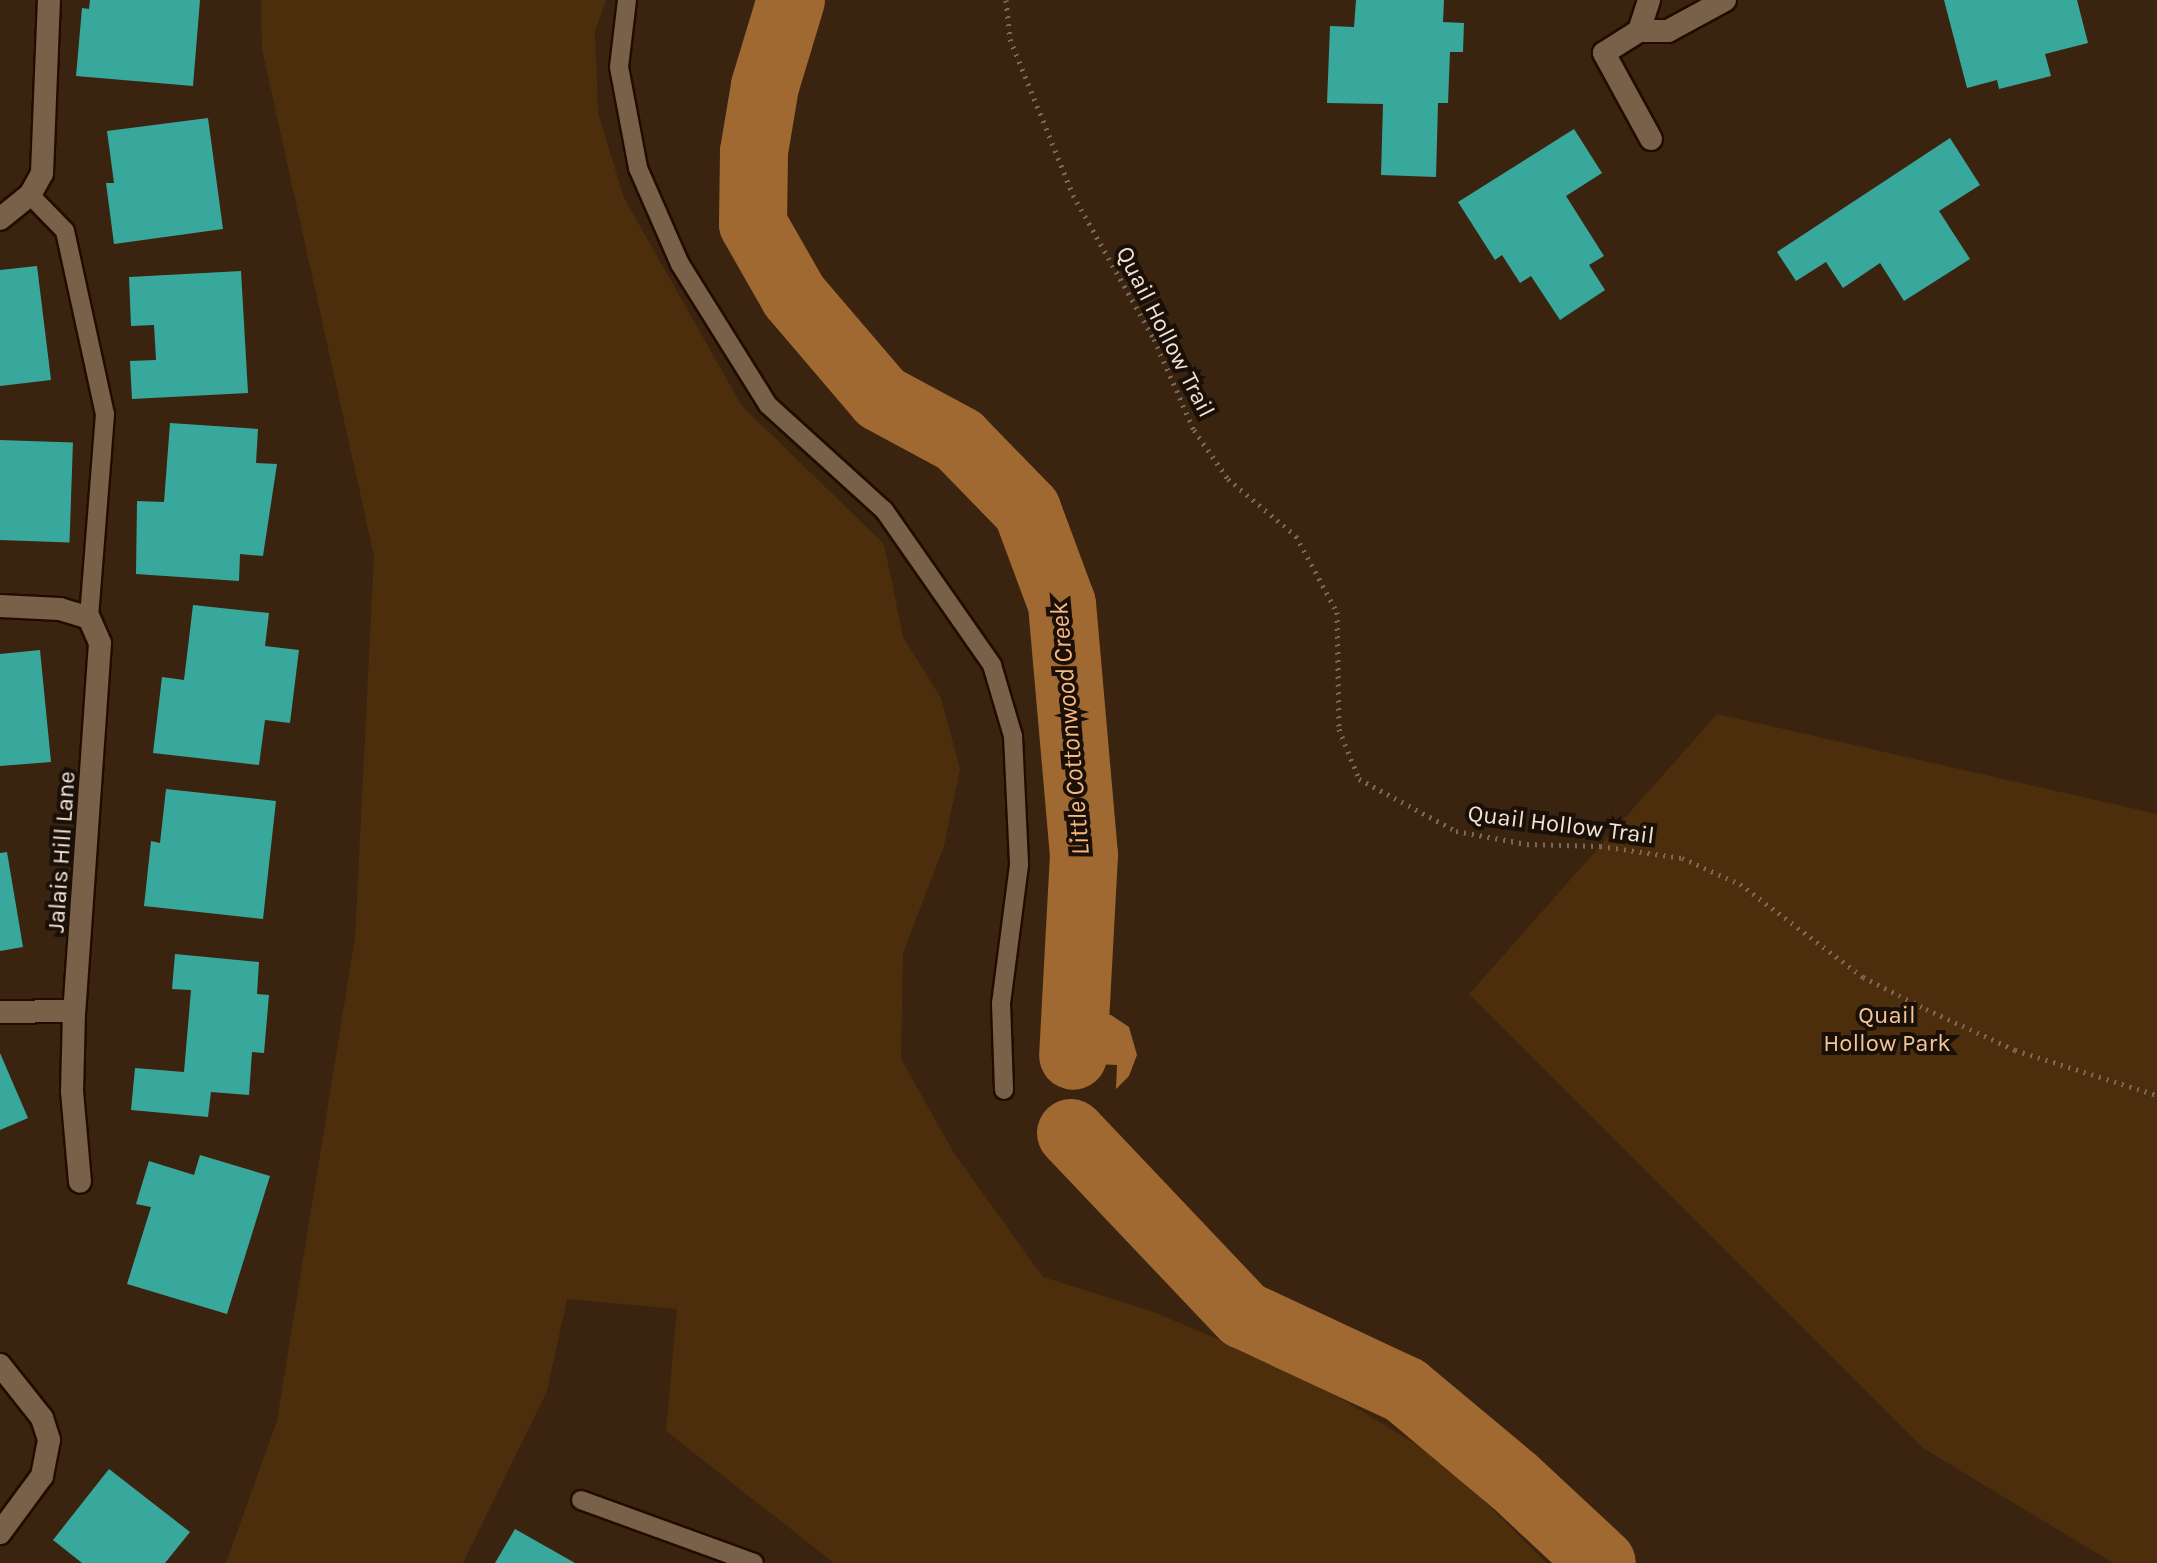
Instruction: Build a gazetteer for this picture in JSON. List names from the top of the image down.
{
  "streets": {
    "street": ["Jalais Hill Lane"],
    "path": ["Quail Hollow Trail"]
  },
  "water": ["Little Cottonwood Creek"],
  "parks": ["Quail Hollow Park"]
}
